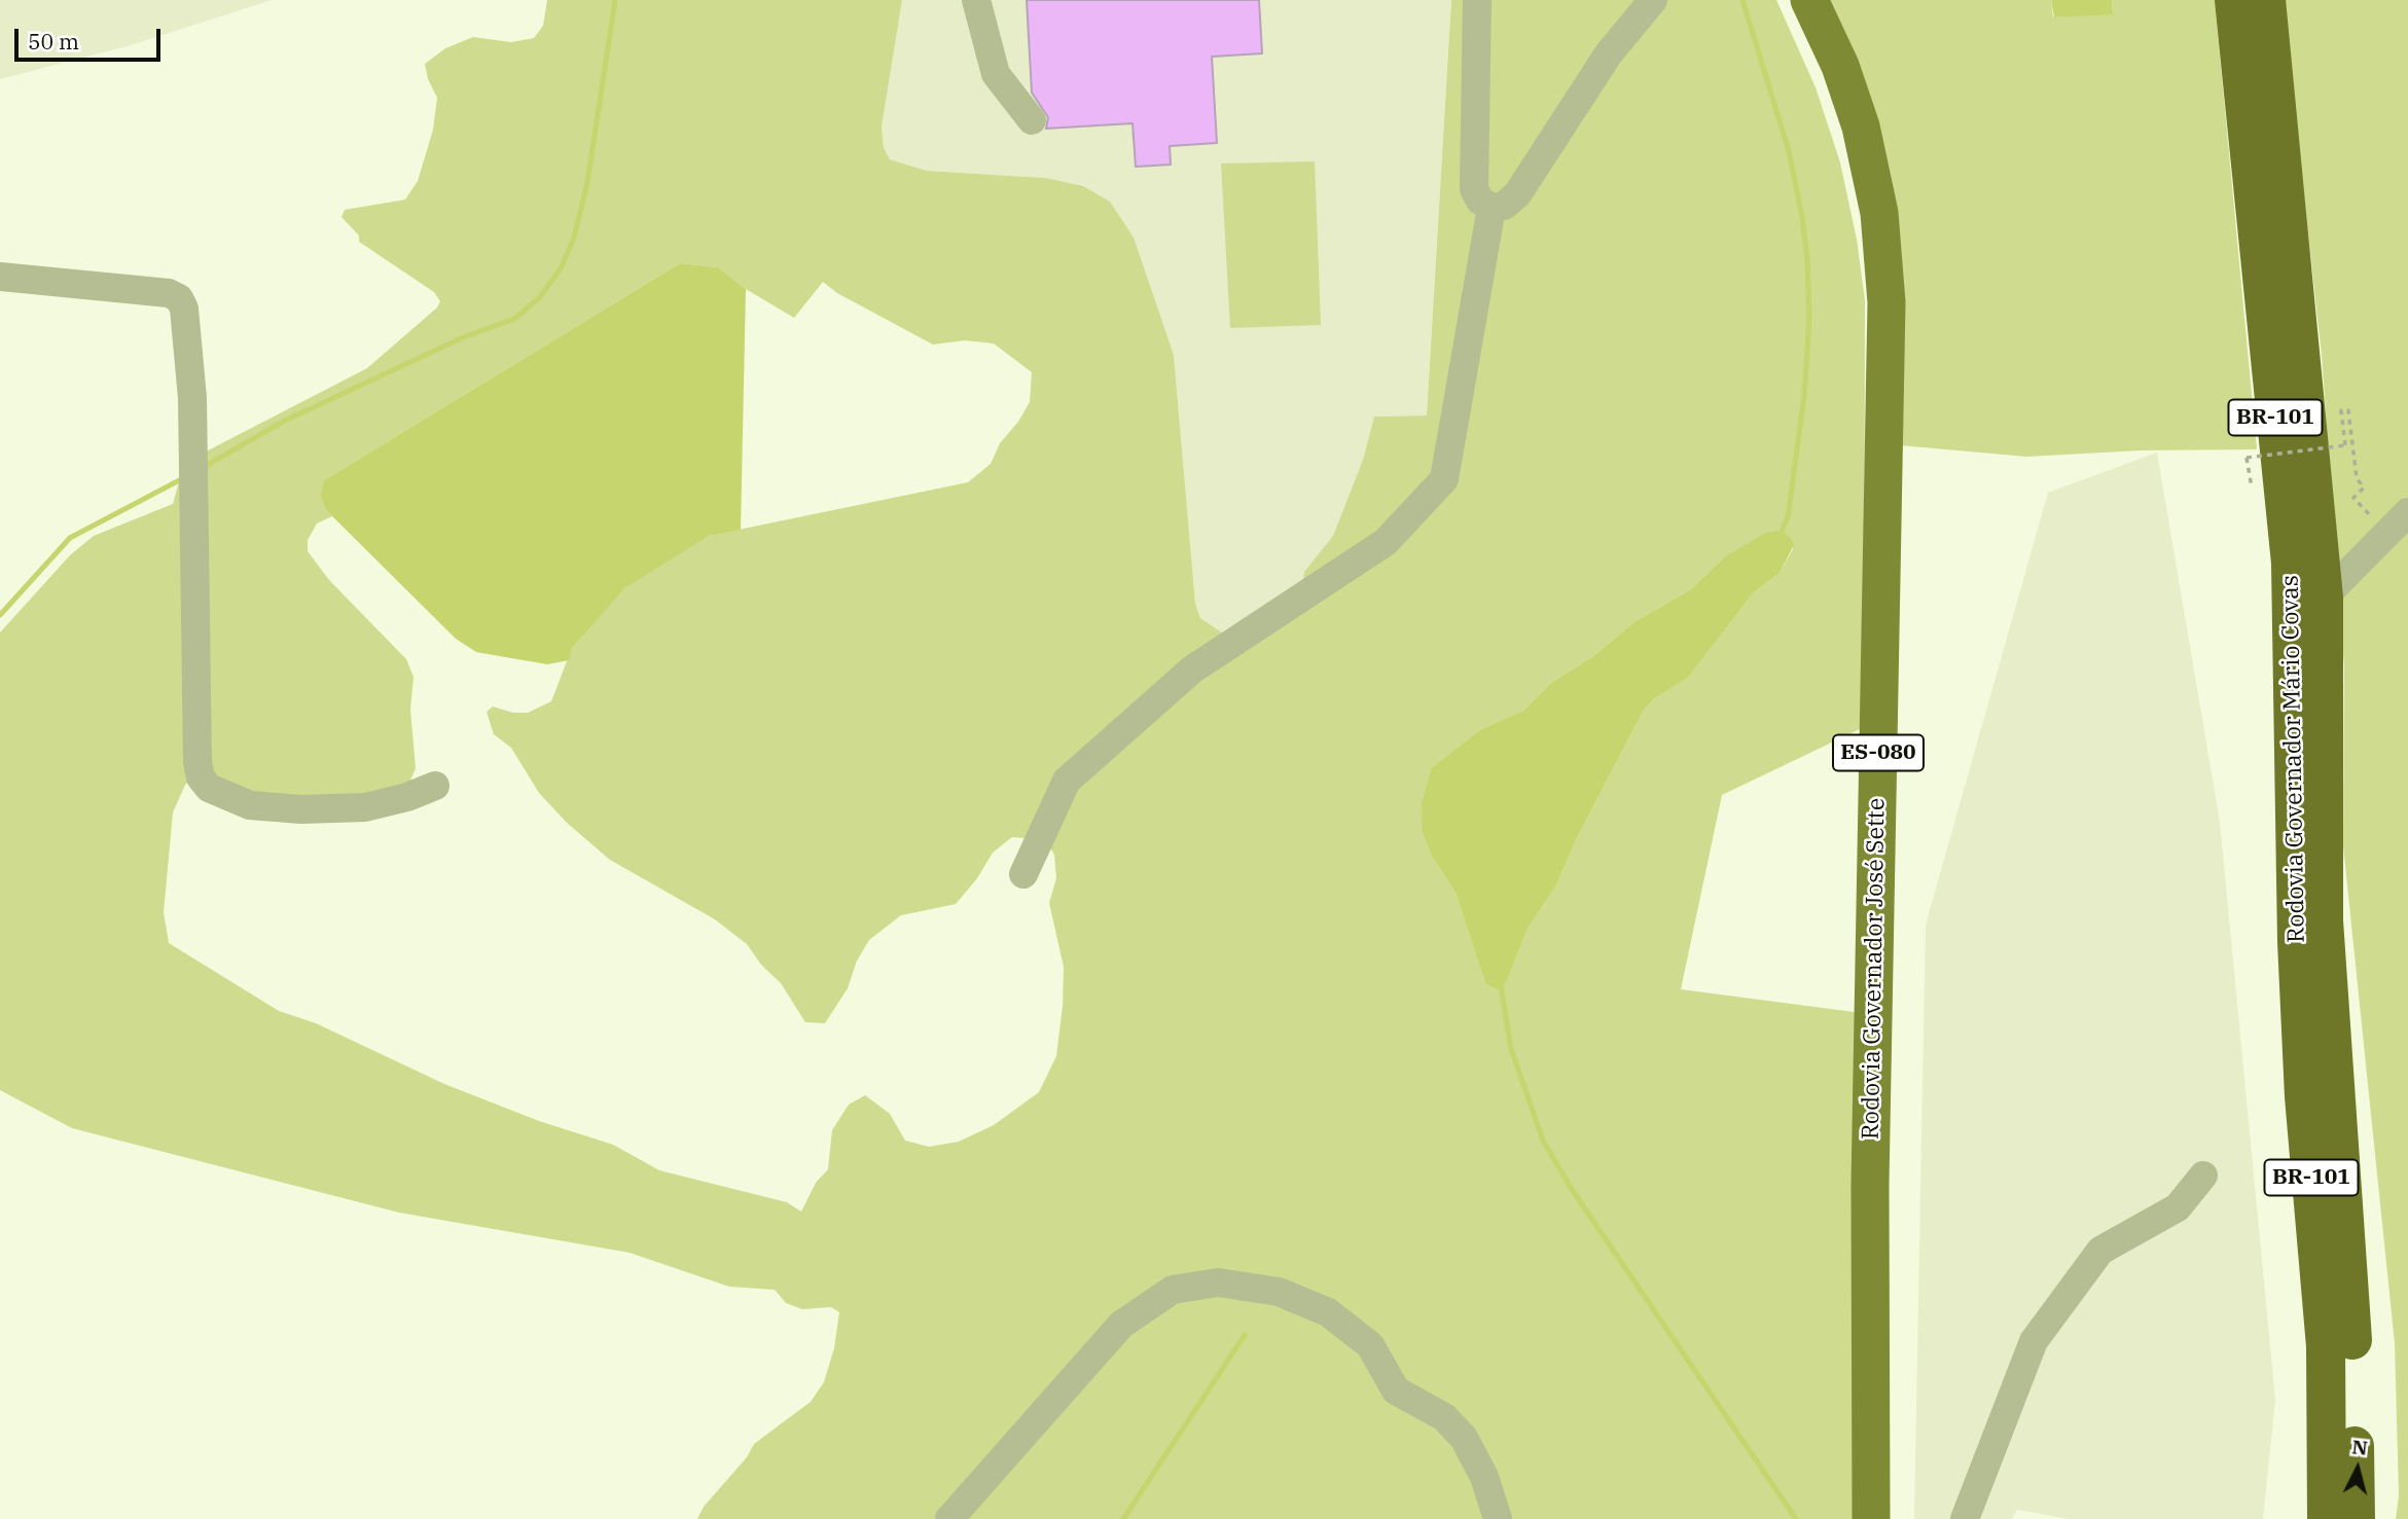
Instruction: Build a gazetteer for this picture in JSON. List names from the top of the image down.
{
  "streets": {
    "highway": ["BR-101", "Rodovia Governador Mário Covas"],
    "main road": ["ES-080", "Rodovia Governador José Sette"]
  },
  "scale_bar": "50 m",
  "north": "top"
}
